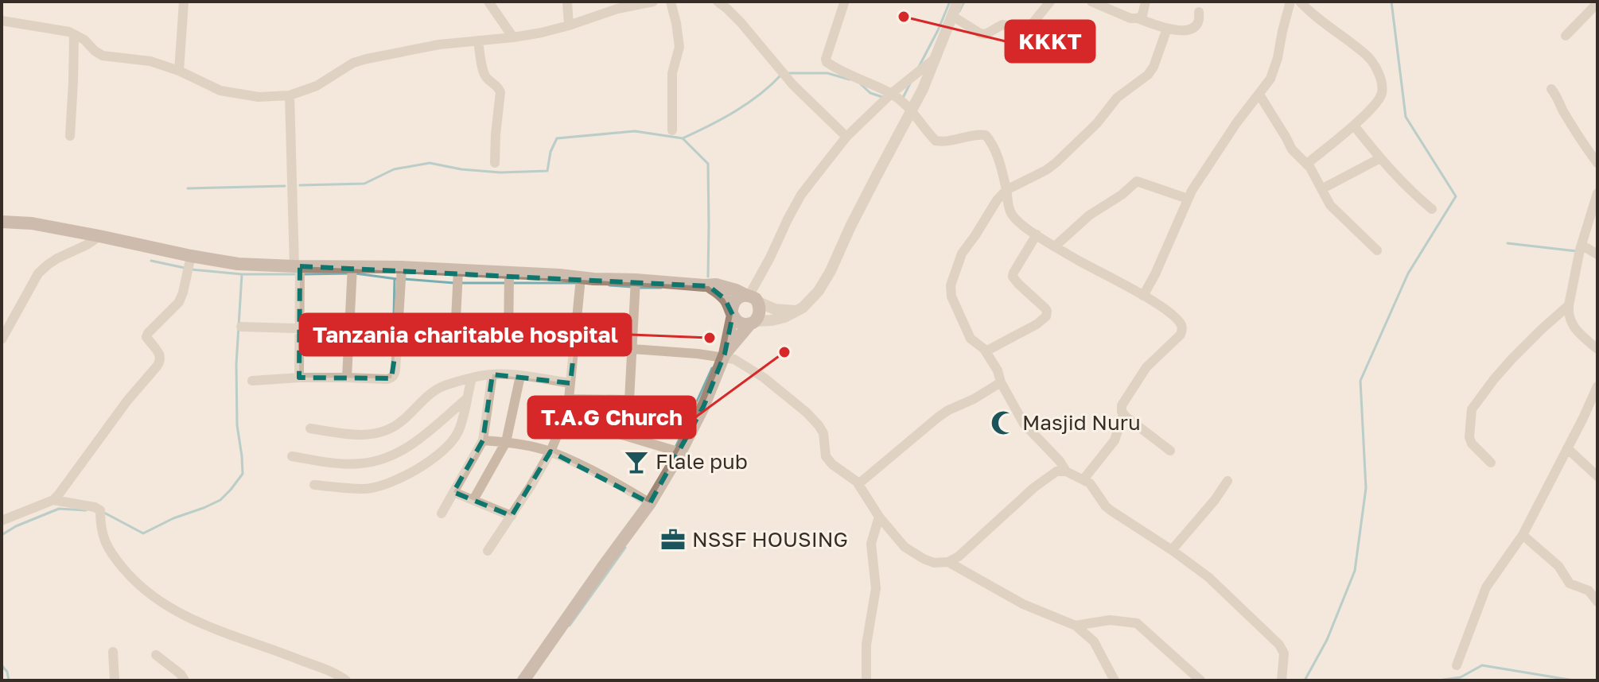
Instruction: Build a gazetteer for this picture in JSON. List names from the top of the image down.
{
  "places": {
    "other": ["KKKT", "Tanzania charitable hospital", "T.A.G Church"],
    "mosque": ["Masjid Nuru"],
    "bar": ["Flale pub"],
    "office": ["NSSF HOUSING"]
  }
}
